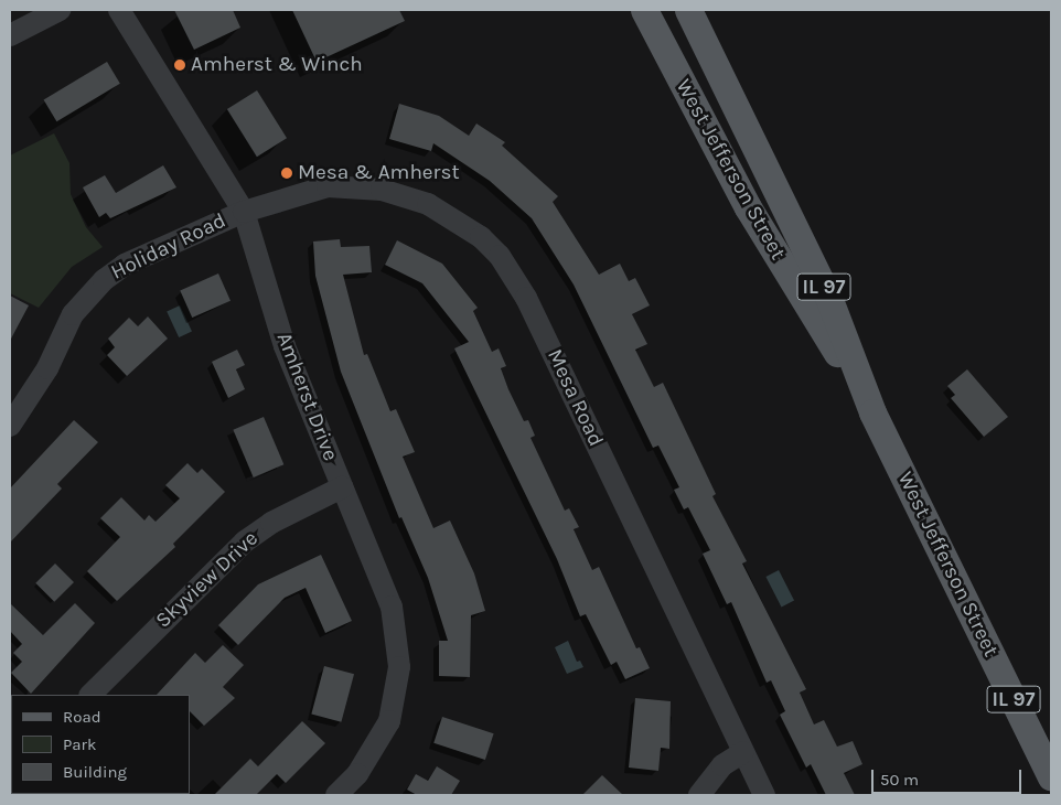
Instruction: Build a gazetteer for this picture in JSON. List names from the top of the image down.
{
  "streets": {
    "main road": ["West Jefferson Street", "IL 97"],
    "street": [
      "Holiday Road",
      "Amherst Drive",
      "Mesa Road",
      "Skyview Drive"
    ]
  },
  "crossings": [
    ["Holiday Road", "Amherst Drive"],
    ["Holiday Road", "Mesa Road"],
    ["Amherst Drive", "Mesa Road"],
    ["Amherst Drive", "Skyview Drive"]
  ],
  "places": ["Amherst & Winch", "Mesa & Amherst"],
  "legend": ["Road", "Park", "Building"],
  "scale_bar": "50 m"
}
